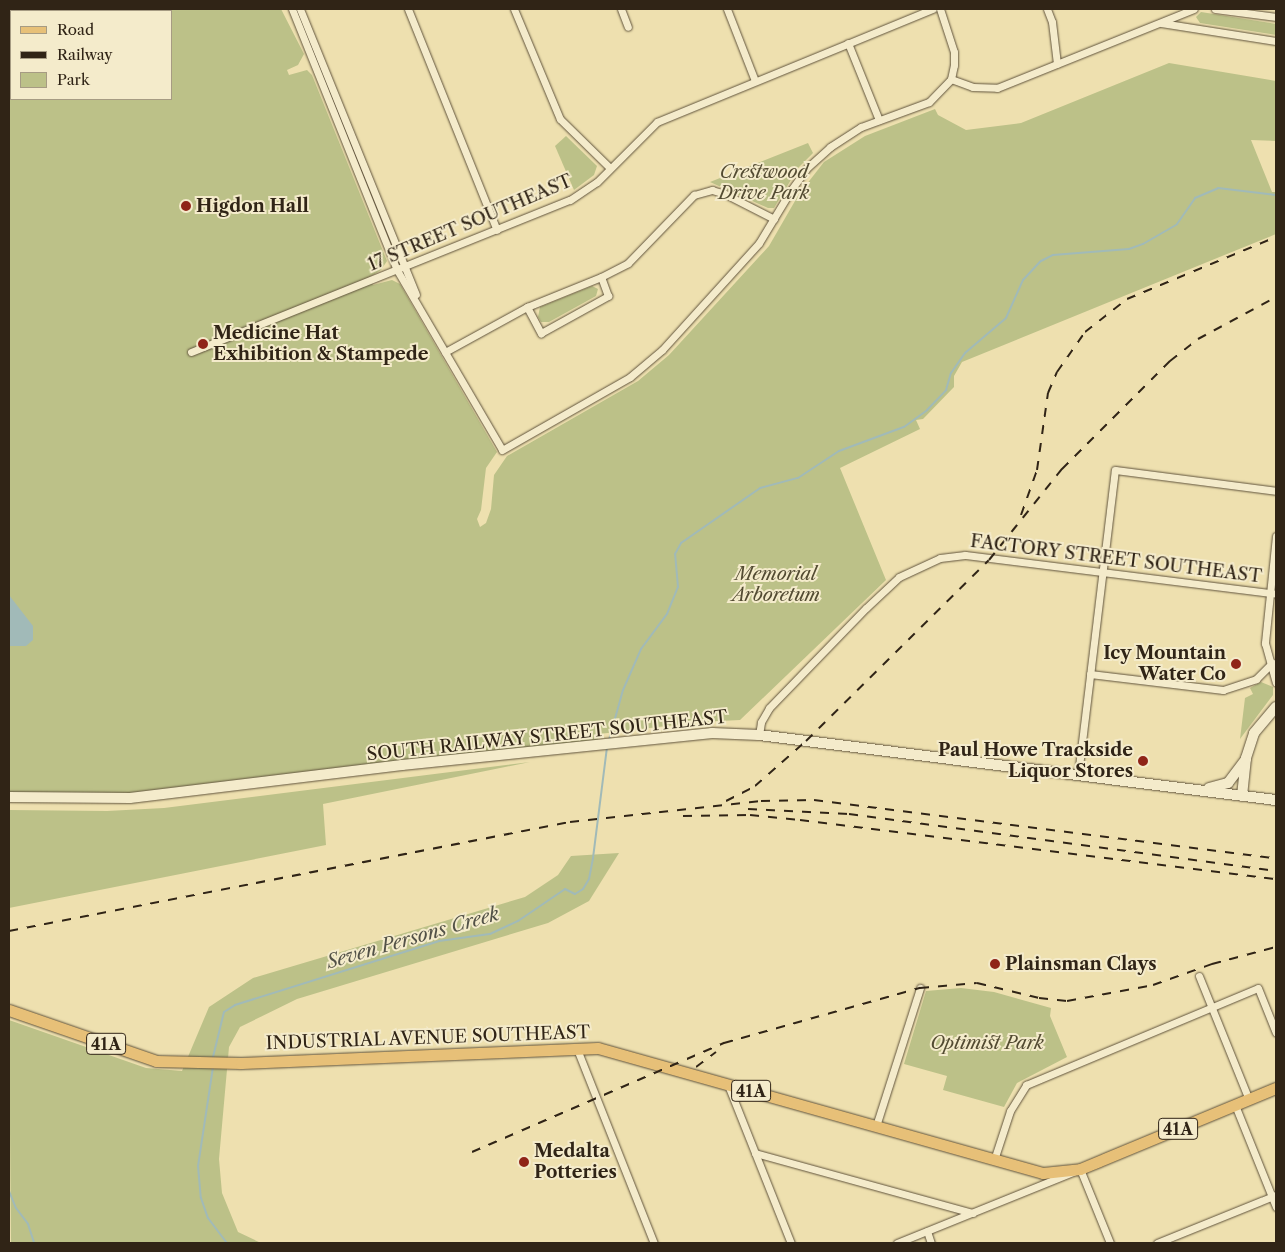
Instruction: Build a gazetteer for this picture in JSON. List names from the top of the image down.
{
  "streets": {
    "main road": ["INDUSTRIAL AVENUE SOUTHEAST", "41A"],
    "street": ["17 STREET SOUTHEAST", "FACTORY STREET SOUTHEAST", "SOUTH RAILWAY STREET SOUTHEAST"]
  },
  "crossings": [
    ["FACTORY STREET SOUTHEAST", "SOUTH RAILWAY STREET SOUTHEAST"],
    ["INDUSTRIAL AVENUE SOUTHEAST", "41A"]
  ],
  "water": ["Seven Persons Creek"],
  "parks": ["Crestwood Drive Park", "Memorial Arboretum", "Optimist Park"],
  "places": [
    "Higdon Hall",
    "Medicine Hat Exhibition & Stampede",
    "Icy Mountain Water Co",
    "Paul Howe Trackside Liquor Stores",
    "Plainsman Clays",
    "Medalta Potteries"
  ],
  "legend": ["Road", "Railway", "Park"]
}
